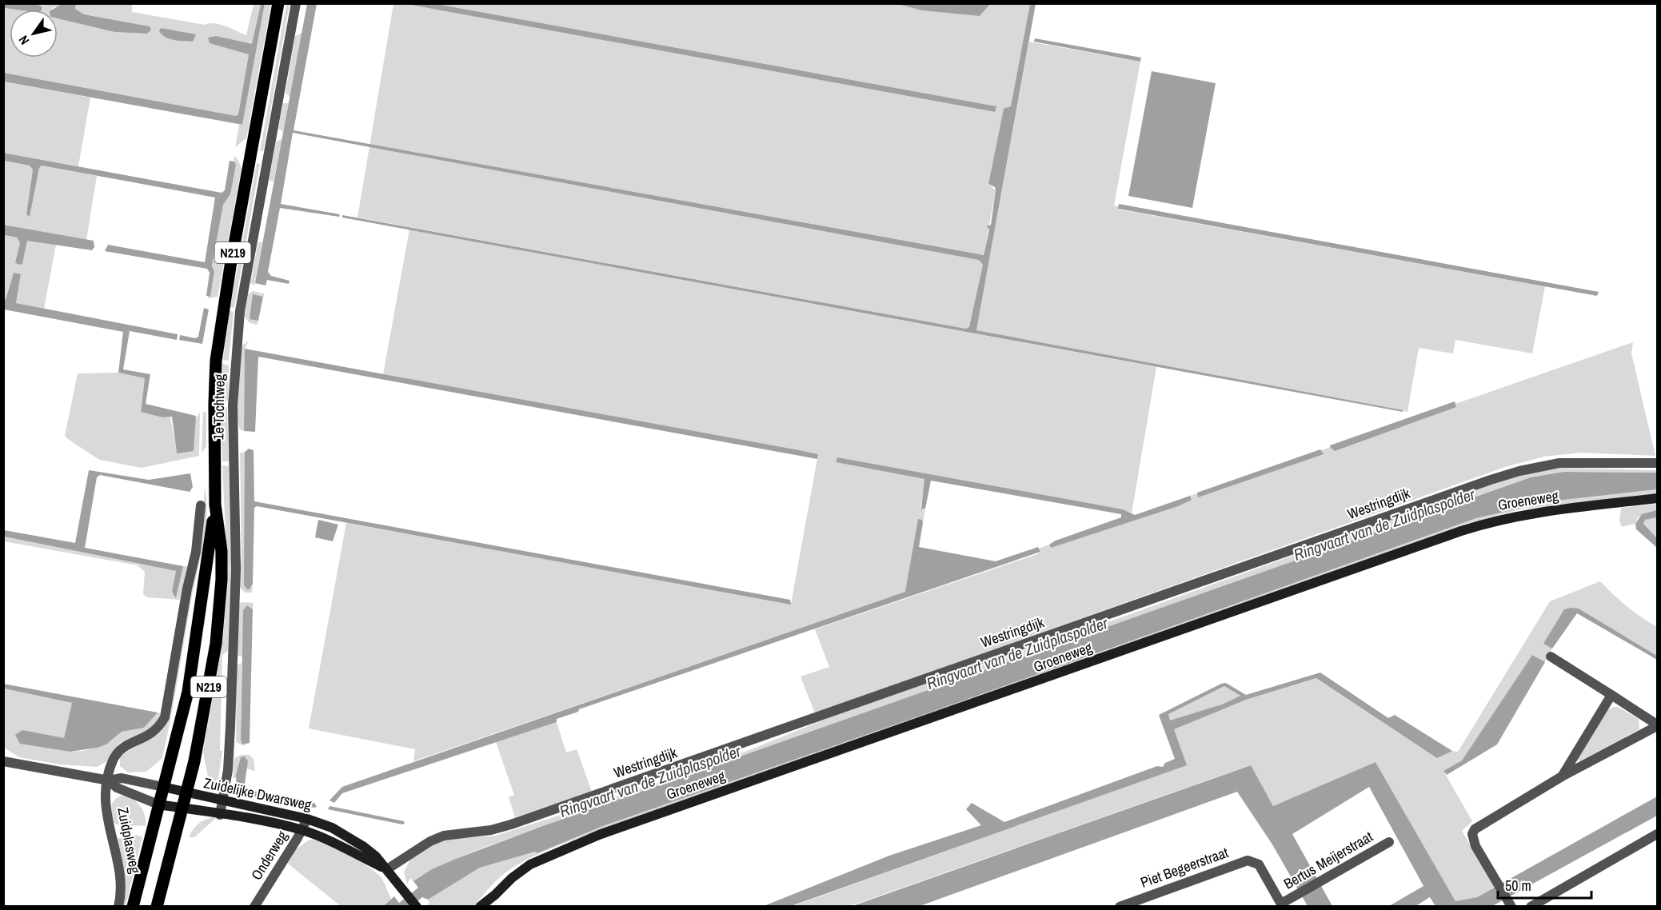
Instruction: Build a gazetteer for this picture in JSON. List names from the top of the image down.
{
  "streets": {
    "main road": ["N219", "1e Tochtweg", "Zuidplasweg"],
    "street": [
      "Groeneweg",
      "Westringdijk",
      "Zuidelijke Dwarsweg",
      "Onderweg",
      "Bertus Meijerstraat",
      "Piet Begeerstraat"
    ]
  },
  "crossings": [
    ["N219", "1e Tochtweg"],
    ["N219", "Zuidelijke Dwarsweg"],
    ["N219", "Zuidplasweg"],
    ["1e Tochtweg", "Zuidelijke Dwarsweg"],
    ["Westringdijk", "Zuidelijke Dwarsweg"],
    ["Zuidelijke Dwarsweg", "Zuidplasweg"],
    ["Zuidelijke Dwarsweg", "Onderweg"],
    ["Bertus Meijerstraat", "Piet Begeerstraat"]
  ],
  "water": ["Ringvaart van de Zuidplaspolder"],
  "scale_bar": "50 m",
  "north": "bottom left"
}
